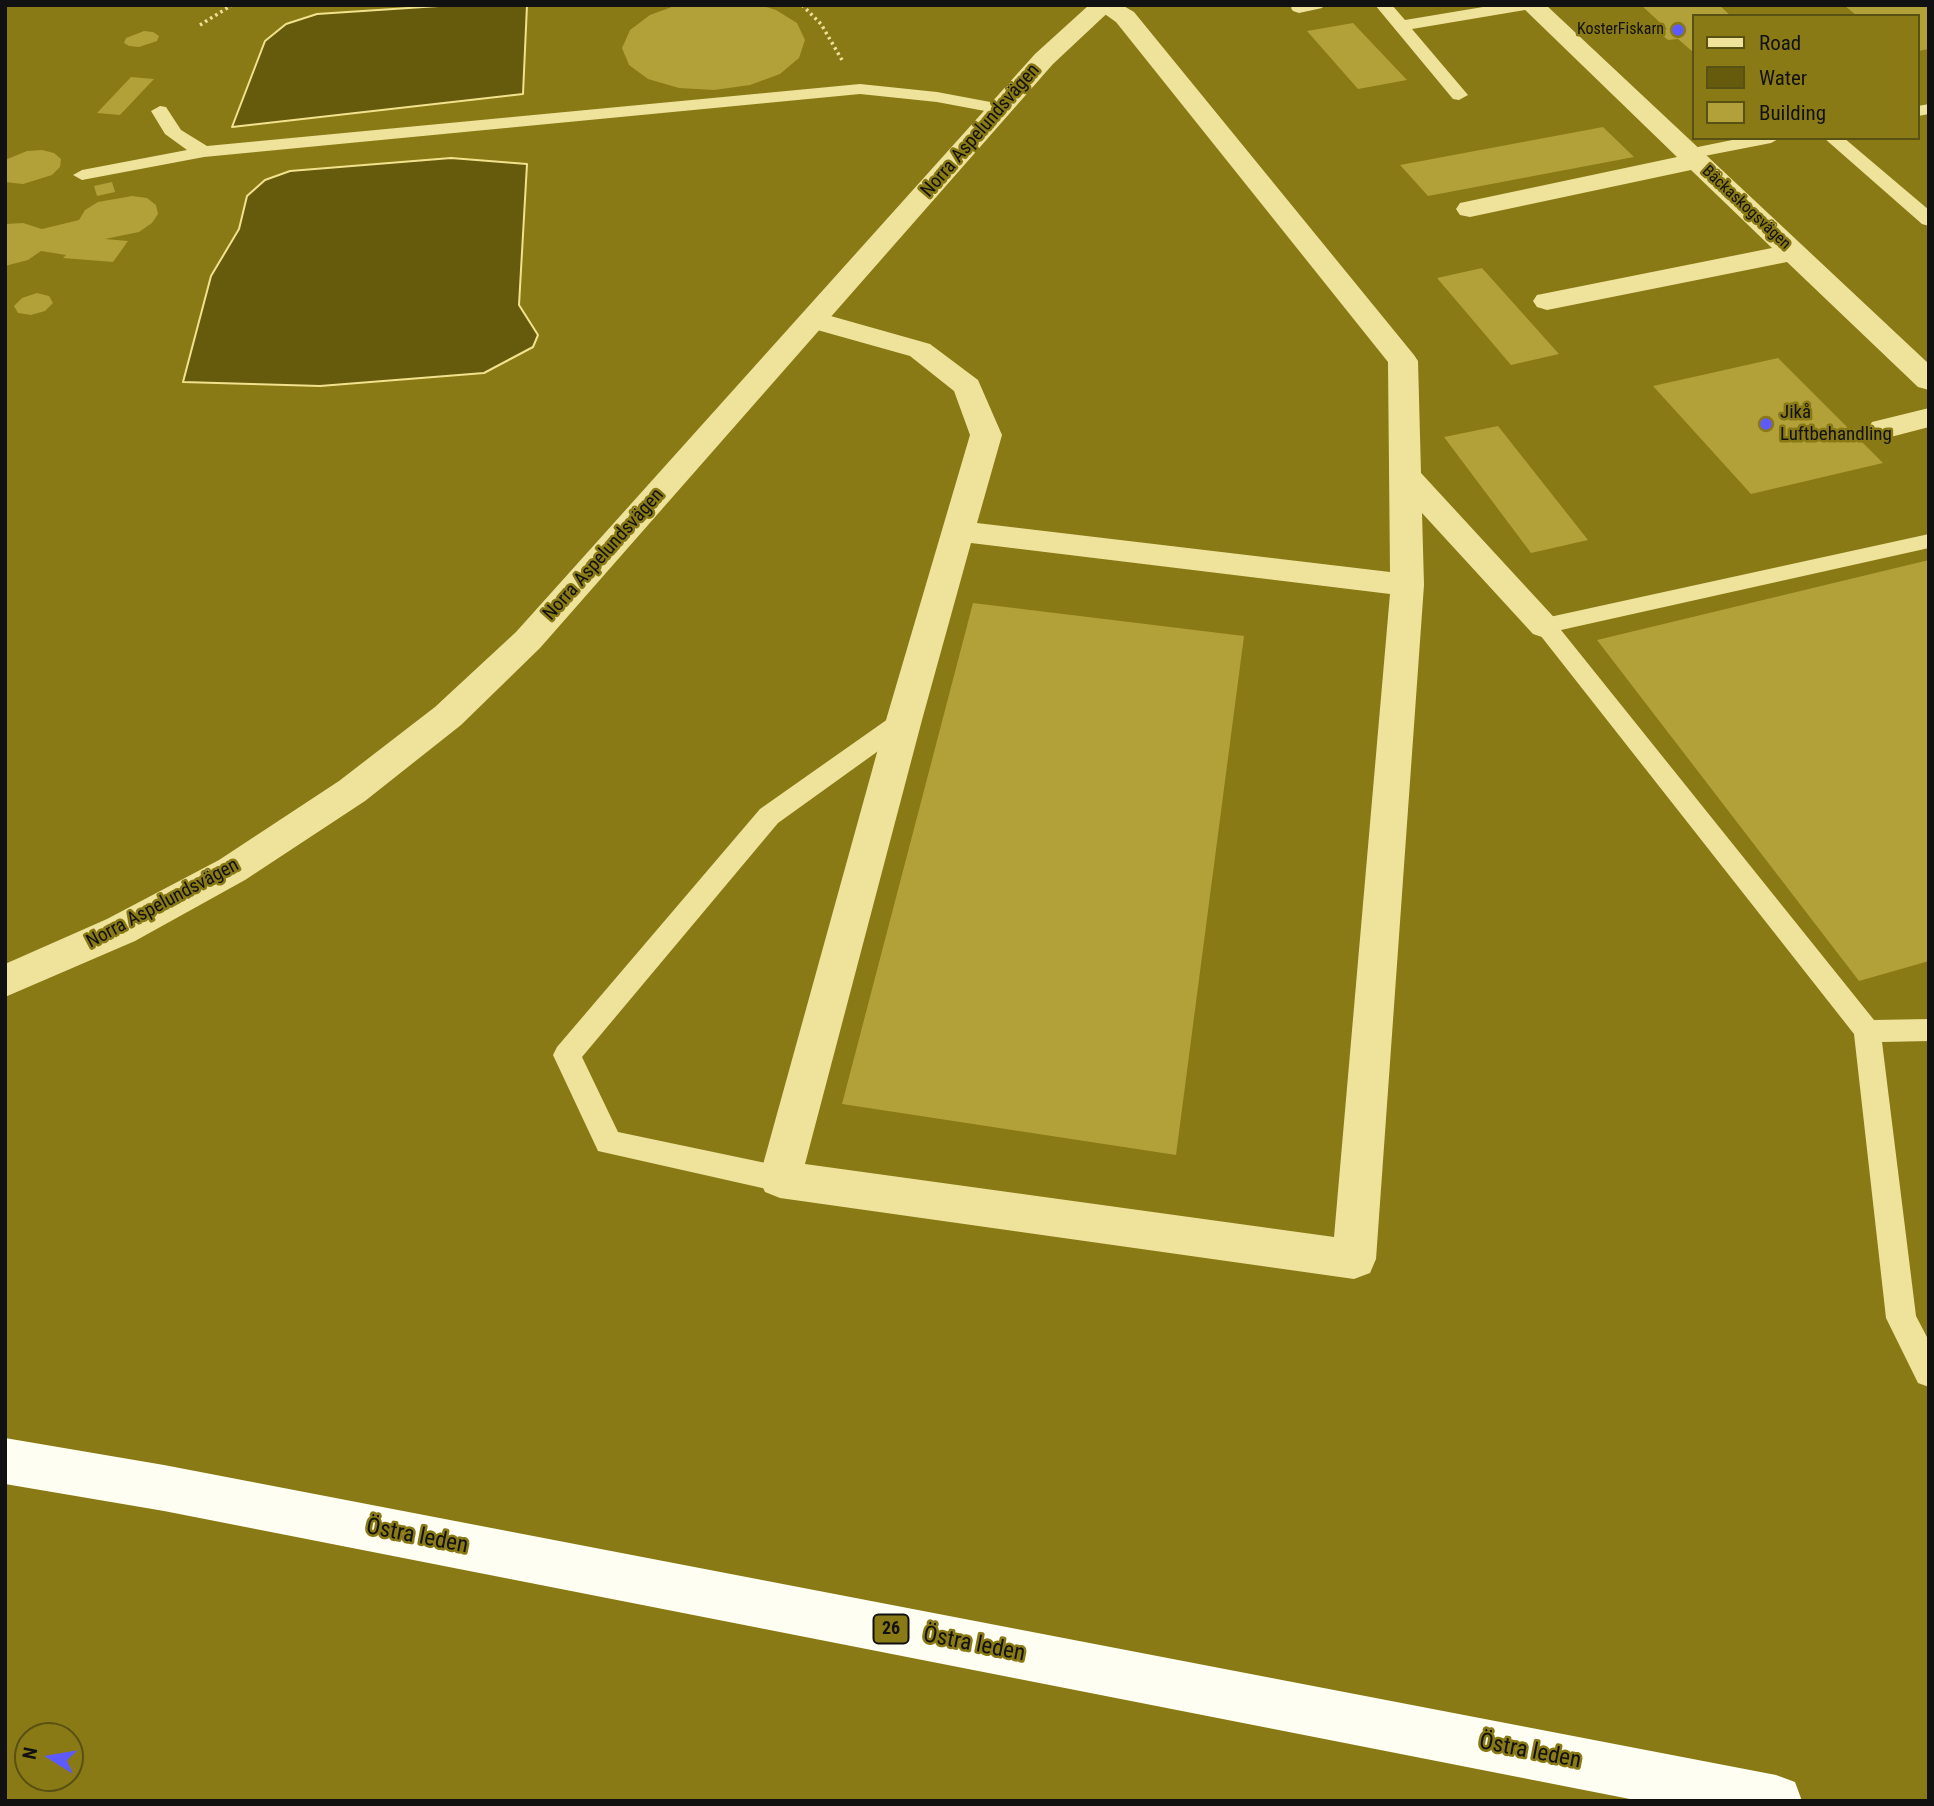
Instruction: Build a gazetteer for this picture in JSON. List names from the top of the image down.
{
  "streets": {
    "highway": ["Östra leden", "26"],
    "street": ["Norra Aspelundsvägen", "Bäckaskogsvägen"]
  },
  "places": ["KosterFiskarn", "Jikå Luftbehandling"],
  "legend": ["Road", "Water", "Building"],
  "north": "left"
}
